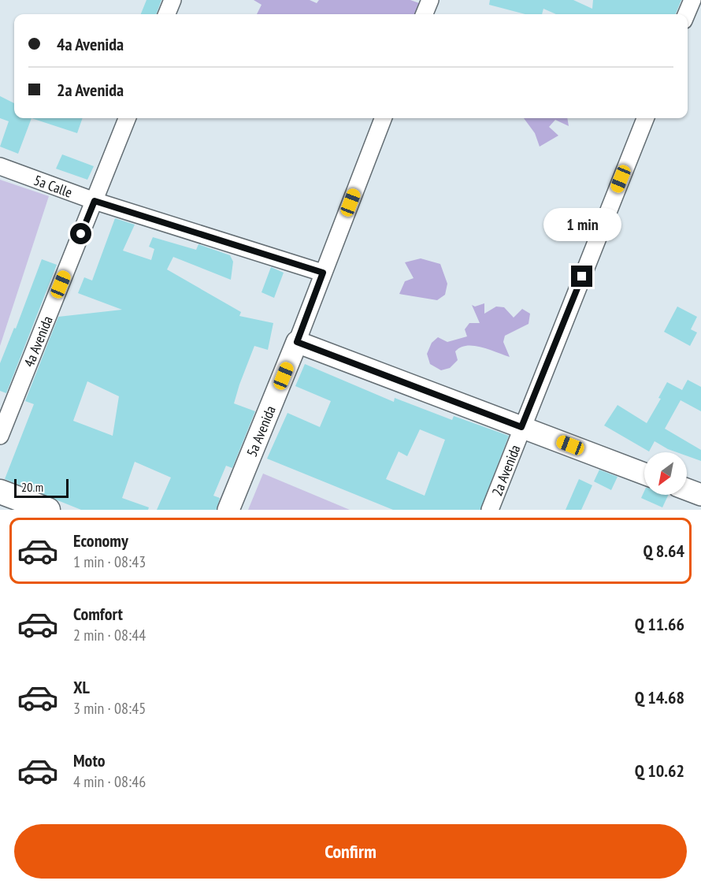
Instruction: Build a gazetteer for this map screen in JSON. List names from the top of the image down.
{
  "streets": {
    "street": [
      "5a Calle",
      "4a Avenida",
      "5a Avenida",
      "2a Avenida"
    ]
  },
  "crossings": [
    ["5a Calle", "4a Avenida"],
    ["5a Calle", "5a Avenida"]
  ],
  "scale_bar": "20 m",
  "north": "bottom left",
  "page": {
    "banner": ["4a Avenida", "2a Avenida"],
    "bubble": "1 min",
    "scale": "20 m",
    "list": [
      {
        "name": "Economy",
        "note": "1 min · 08:43",
        "value": "Q 8.64"
      },
      {
        "name": "Comfort",
        "note": "2 min · 08:44",
        "value": "Q 11.66"
      },
      {
        "name": "XL",
        "note": "3 min · 08:45",
        "value": "Q 14.68"
      },
      {
        "name": "Moto",
        "note": "4 min · 08:46",
        "value": "Q 10.62"
      }
    ],
    "buttons": "Confirm"
  }
}
